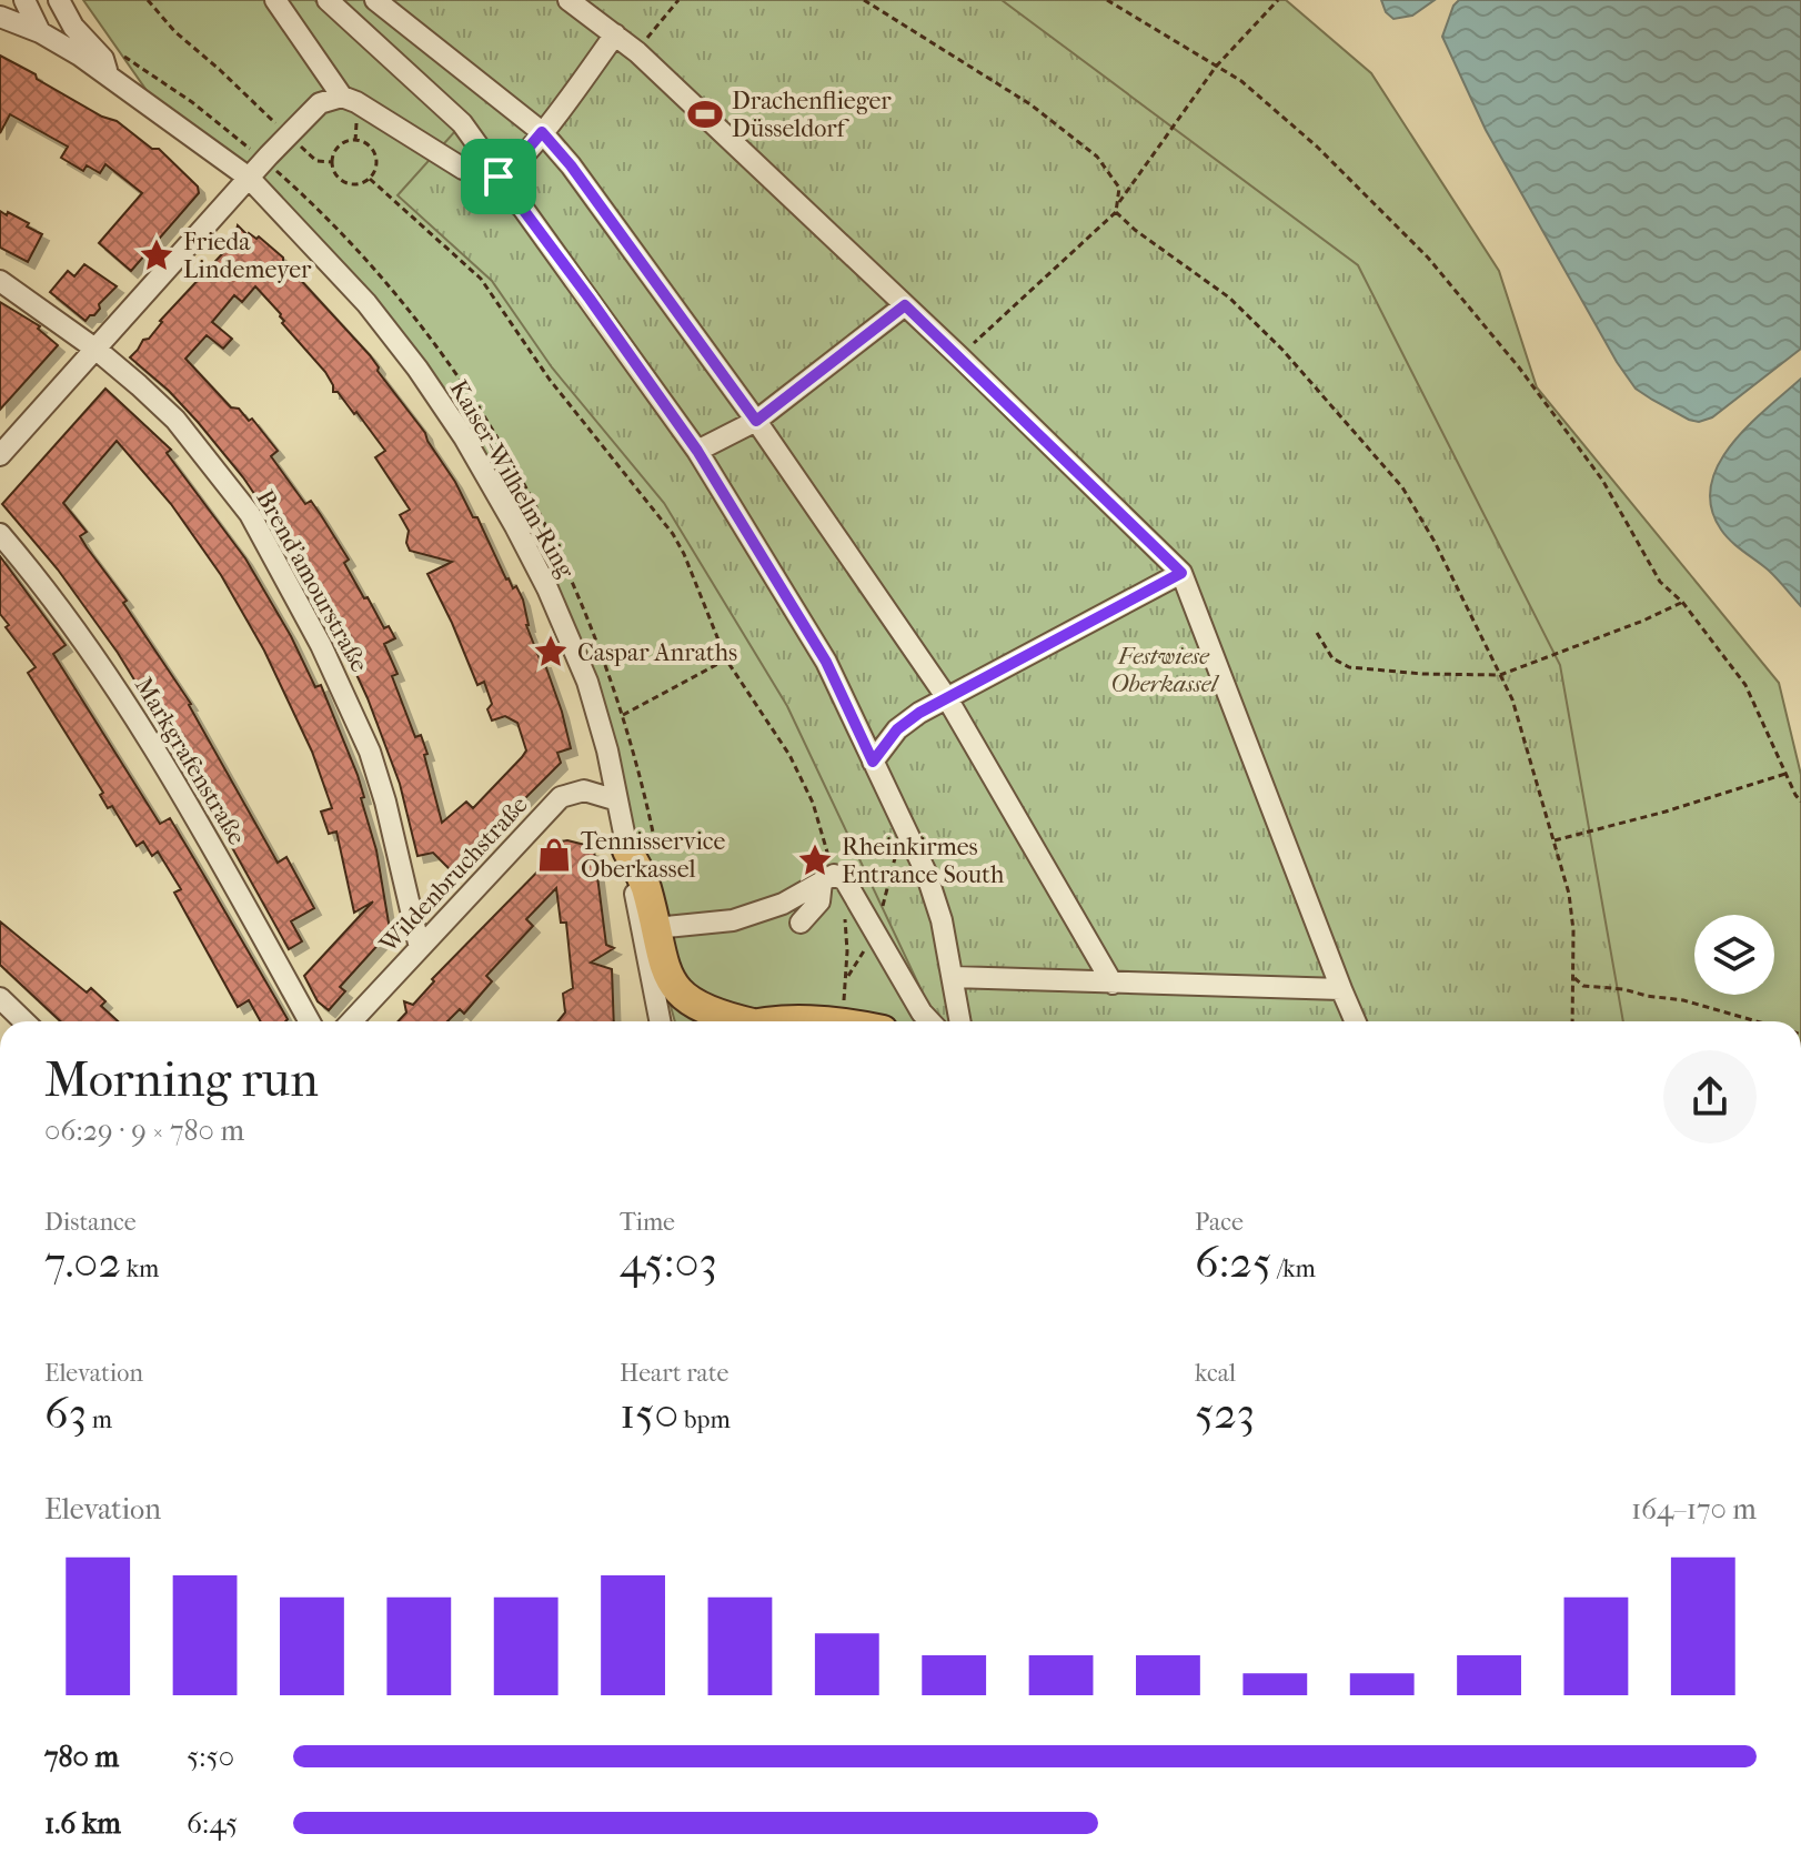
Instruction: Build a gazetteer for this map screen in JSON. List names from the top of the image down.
{
  "streets": {
    "street": [
      "Kaiser-Wilhelm-Ring",
      "Brend'amourstraße",
      "Markgrafenstraße",
      "Wildenbruchstraße"
    ]
  },
  "crossings": [
    ["Kaiser-Wilhelm-Ring", "Wildenbruchstraße"],
    ["Brend'amourstraße", "Wildenbruchstraße"]
  ],
  "parks": ["Festwiese Oberkassel"],
  "places": {
    "sports": ["Drachenflieger Düsseldorf"],
    "place": ["Frieda Lindemeyer", "Caspar Anraths", "Rheinkirmes Entrance South"],
    "shop": ["Tennisservice Oberkassel"]
  },
  "page": {
    "heading": ["Morning run", "06:29 · 9 × 780 m"],
    "stats": [
      ["Distance", "7.02 km"],
      ["Time", "45:03"],
      ["Pace", "6:25 /km"],
      ["Elevation", "63 m"],
      ["Heart rate", "150 bpm"],
      ["kcal", "523"]
    ],
    "chart": ["Elevation", "164–170 m"],
    "list": [
      {
        "name": "780 m",
        "note": "5:50"
      },
      {
        "name": "1.6 km",
        "note": "6:45"
      }
    ]
  }
}
